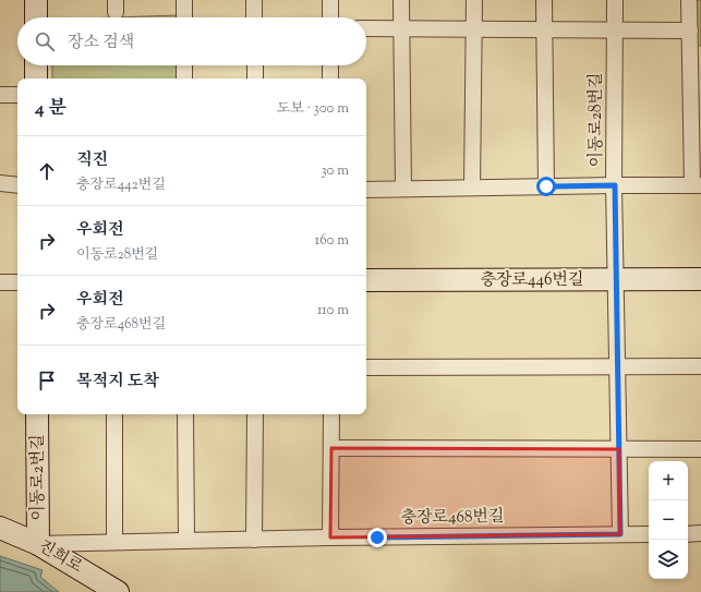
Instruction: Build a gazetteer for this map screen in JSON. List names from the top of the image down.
{
  "streets": {
    "street": [
      "이동로28번길",
      "충장로446번길",
      "이동로2번길",
      "충장로468번길",
      "진희로"
    ]
  },
  "crossings": [
    ["이동로28번길", "충장로446번길"],
    ["이동로28번길", "충장로468번길"],
    ["이동로2번길", "충장로468번길"],
    ["이동로2번길", "진희로"],
    ["충장로468번길", "진희로"]
  ],
  "page": {
    "search": "장소 검색",
    "heading": ["4 분", "도보 · 300 m"],
    "list": [
      ["직진", "충장로442번길", "30 m"],
      ["우회전", "이동로28번길", "160 m"],
      ["우회전", "충장로468번길", "110 m"],
      "목적지 도착"
    ],
    "map_buttons": ["+", "−"]
  }
}
